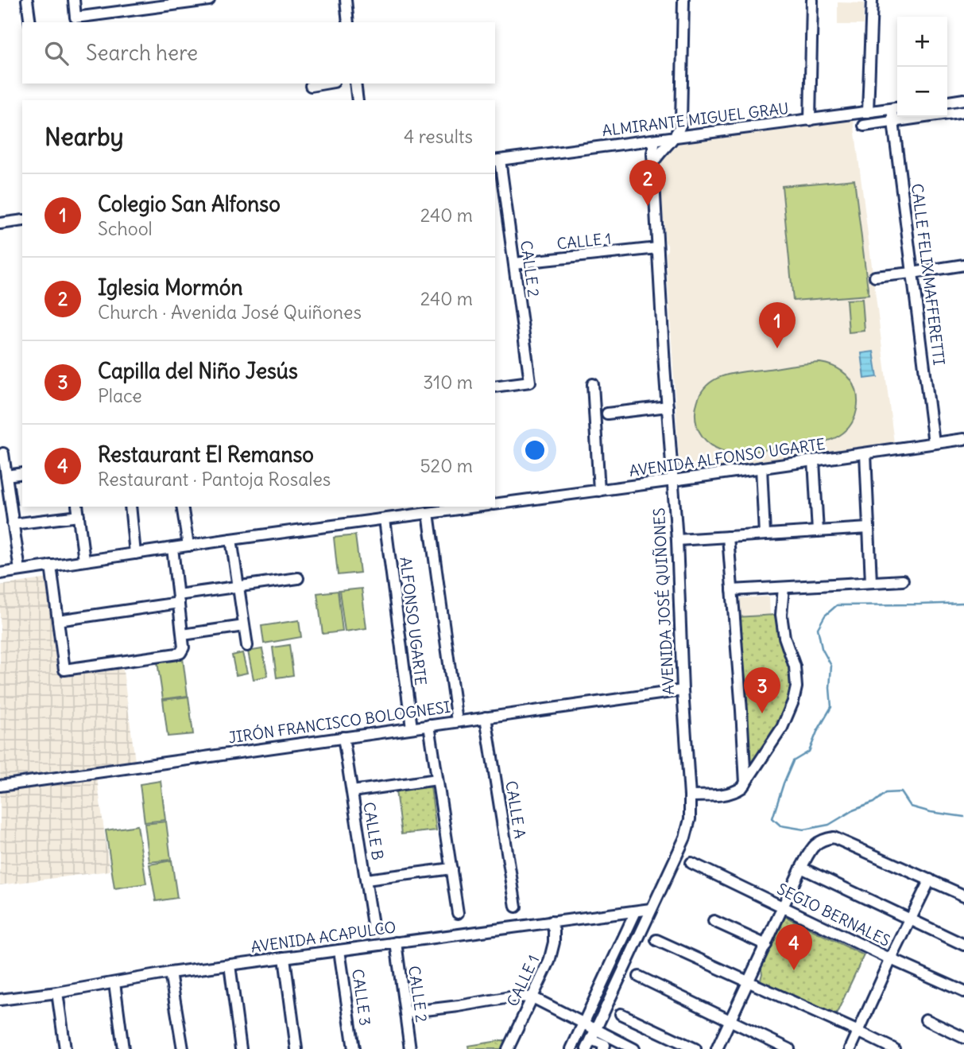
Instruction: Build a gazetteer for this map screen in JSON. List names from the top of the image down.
{
  "streets": {
    "street": [
      "ALMIRANTE MIGUEL GRAU",
      "CALLE 1",
      "CALLE 2",
      "CALLE FELIX MAFFERETTI",
      "AVENIDA ALFONSO UGARTE",
      "AVENIDA JOSÉ QUIÑONES",
      "ALFONSO UGARTE",
      "JIRÓN FRANCISCO BOLOGNESI",
      "CALLE A",
      "CALLE B",
      "SEGIO BERNALES",
      "AVENIDA ACAPULCO",
      "CALLE 3"
    ]
  },
  "crossings": [
    ["ALMIRANTE MIGUEL GRAU", "CALLE 2"],
    ["ALMIRANTE MIGUEL GRAU", "CALLE FELIX MAFFERETTI"],
    ["ALMIRANTE MIGUEL GRAU", "AVENIDA JOSÉ QUIÑONES"],
    ["CALLE 1", "CALLE 2"],
    ["CALLE 1", "AVENIDA JOSÉ QUIÑONES"],
    ["CALLE 1", "AVENIDA ACAPULCO"],
    ["CALLE 2", "AVENIDA ACAPULCO"],
    ["CALLE FELIX MAFFERETTI", "AVENIDA ALFONSO UGARTE"],
    ["AVENIDA ALFONSO UGARTE", "AVENIDA JOSÉ QUIÑONES"],
    ["AVENIDA JOSÉ QUIÑONES", "JIRÓN FRANCISCO BOLOGNESI"],
    ["AVENIDA JOSÉ QUIÑONES", "AVENIDA ACAPULCO"],
    ["ALFONSO UGARTE", "JIRÓN FRANCISCO BOLOGNESI"],
    ["JIRÓN FRANCISCO BOLOGNESI", "CALLE A"],
    ["JIRÓN FRANCISCO BOLOGNESI", "CALLE B"],
    ["AVENIDA ACAPULCO", "CALLE 3"]
  ],
  "page": {
    "map_buttons": ["+", "−"],
    "search": "Search here",
    "heading": ["Nearby", "4 results"],
    "pins": [
      "2",
      "1",
      "3",
      "4"
    ],
    "list": [
      {
        "mark": "1",
        "name": "Colegio San Alfonso",
        "note": "School",
        "value": "240 m"
      },
      {
        "mark": "2",
        "name": "Iglesia Mormón",
        "note": "Church · Avenida José Quiñones",
        "value": "240 m"
      },
      {
        "mark": "3",
        "name": "Capilla del Niño Jesús",
        "note": "Place",
        "value": "310 m"
      },
      {
        "mark": "4",
        "name": "Restaurant El Remanso",
        "note": "Restaurant · Pantoja Rosales",
        "value": "520 m"
      }
    ]
  }
}
